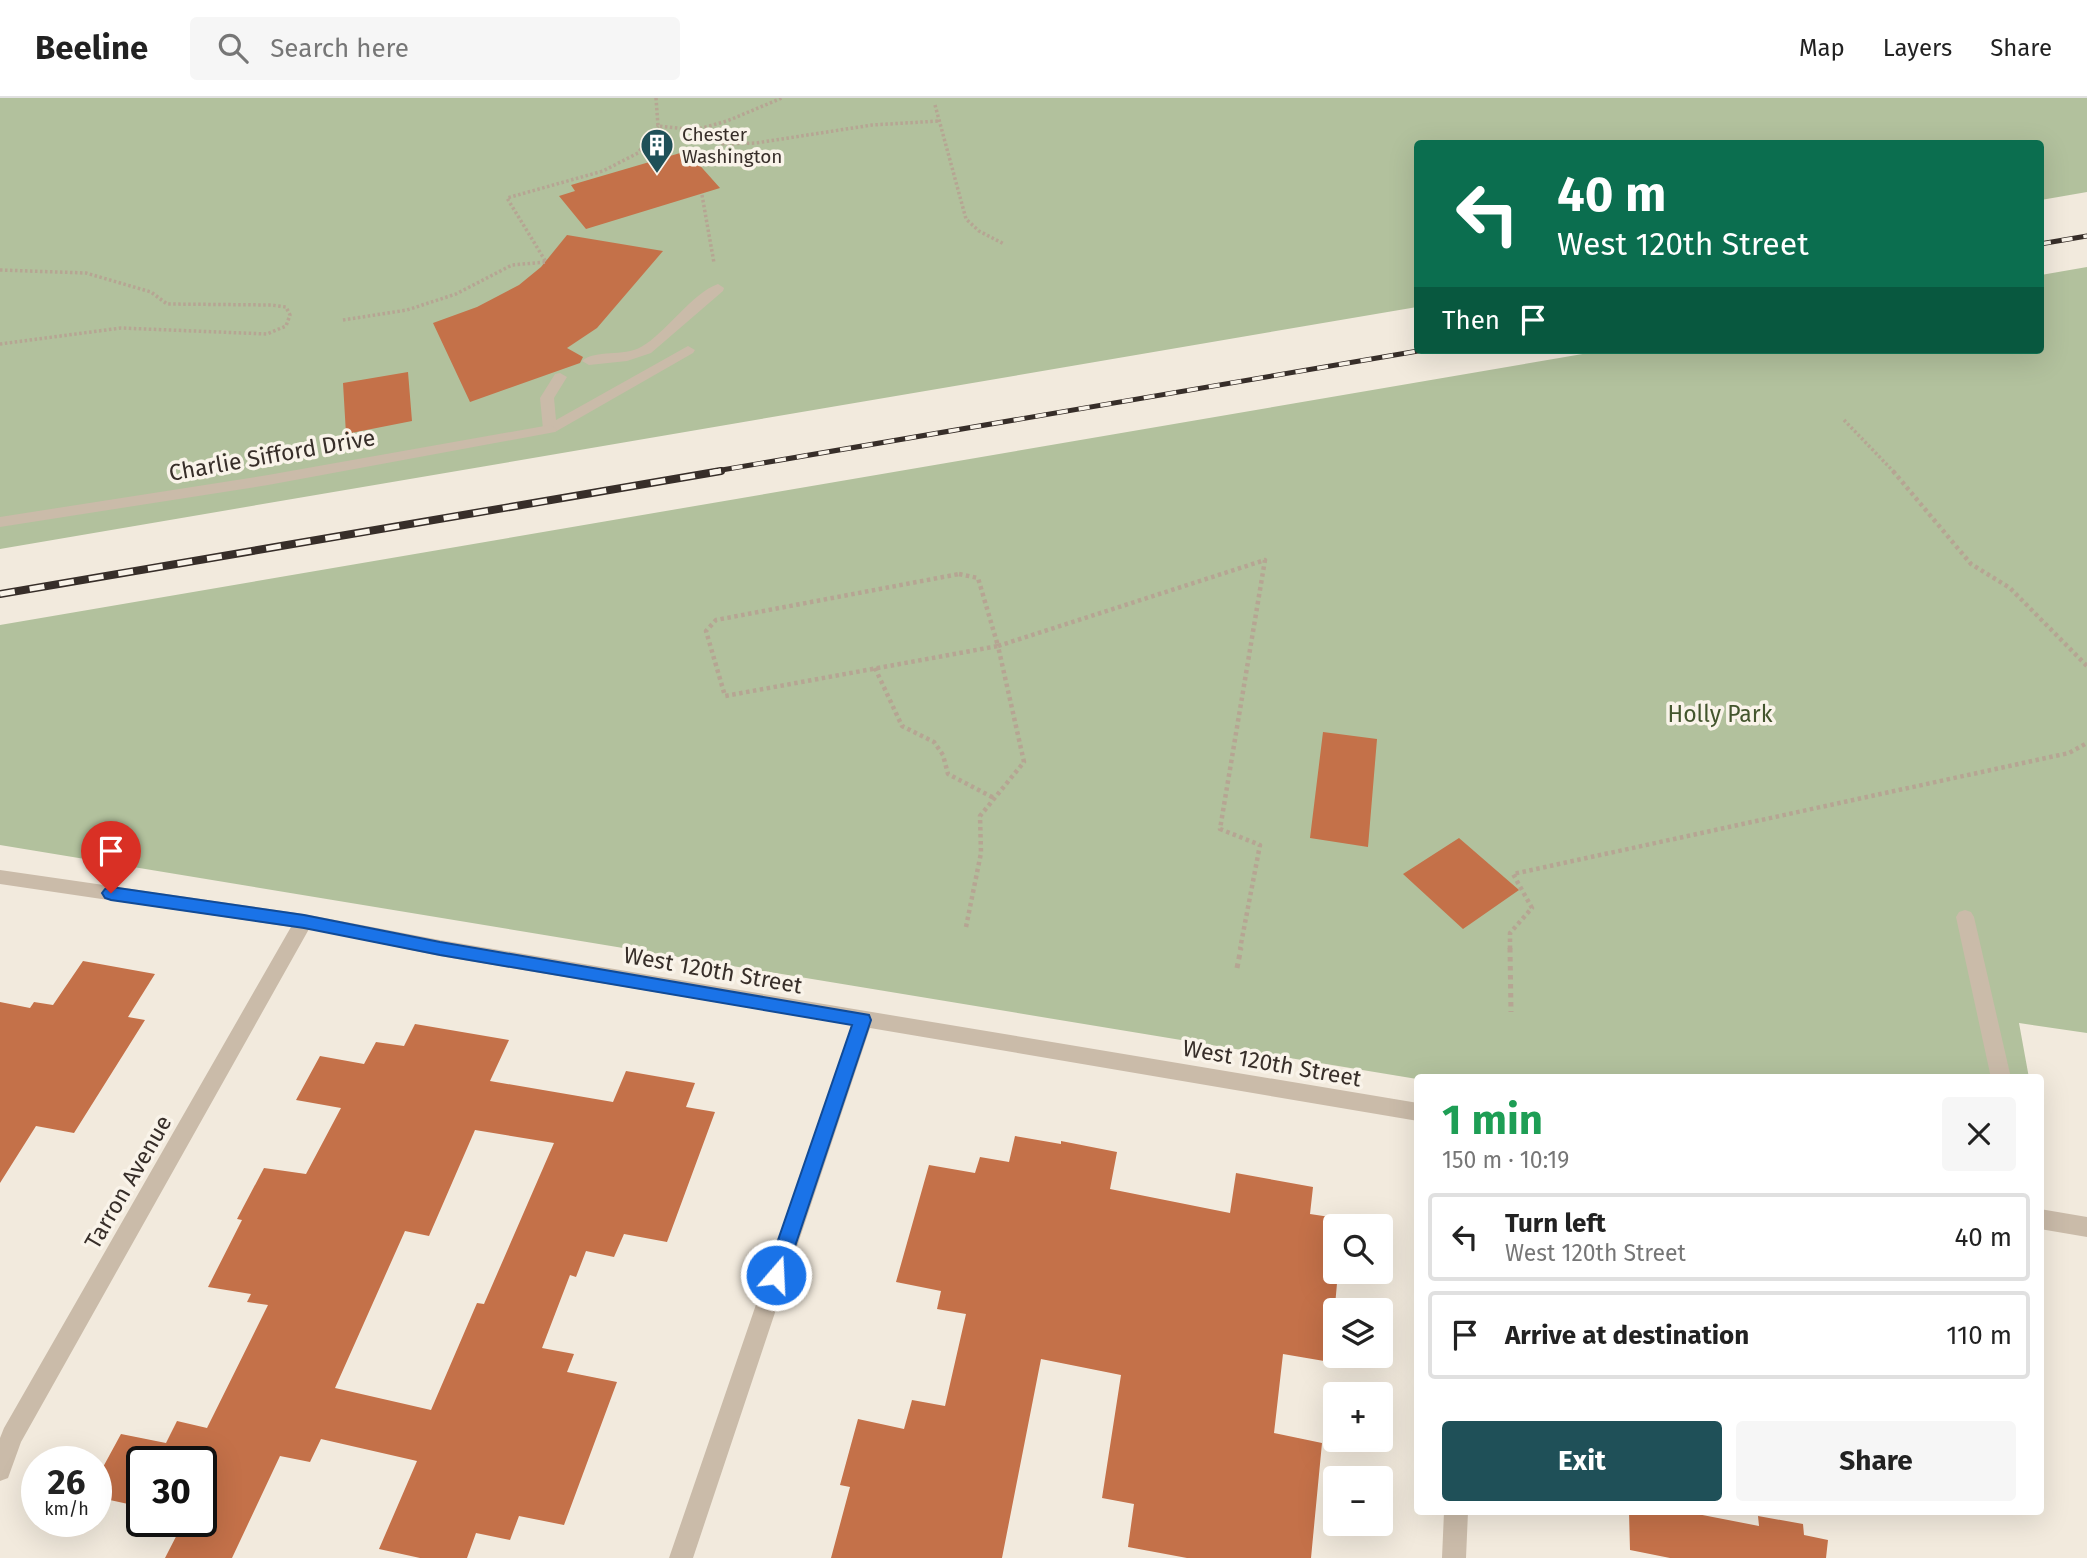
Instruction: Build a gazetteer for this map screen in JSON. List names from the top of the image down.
{
  "streets": {
    "street": ["Charlie Sifford Drive", "West 120th Street", "Tarron Avenue"]
  },
  "crossings": [
    ["West 120th Street", "Tarron Avenue"]
  ],
  "parks": ["Holly Park"],
  "places": {
    "building": ["Chester Washington"]
  },
  "page": {
    "header": "Beeline",
    "search": "Search here",
    "nav": ["Map", "Layers", "Share"],
    "turn": ["40 m", "West 120th Street"],
    "then": "Then",
    "heading": ["1 min", "150 m · 10:19"],
    "list": [
      {
        "name": "Turn left",
        "note": "West 120th Street",
        "value": "40 m"
      },
      {
        "name": "Arrive at destination",
        "value": "110 m"
      }
    ],
    "map_buttons": ["+", "−"],
    "buttons": ["Exit", "Share"],
    "speed": "26 km/h",
    "limit": "30"
  }
}
